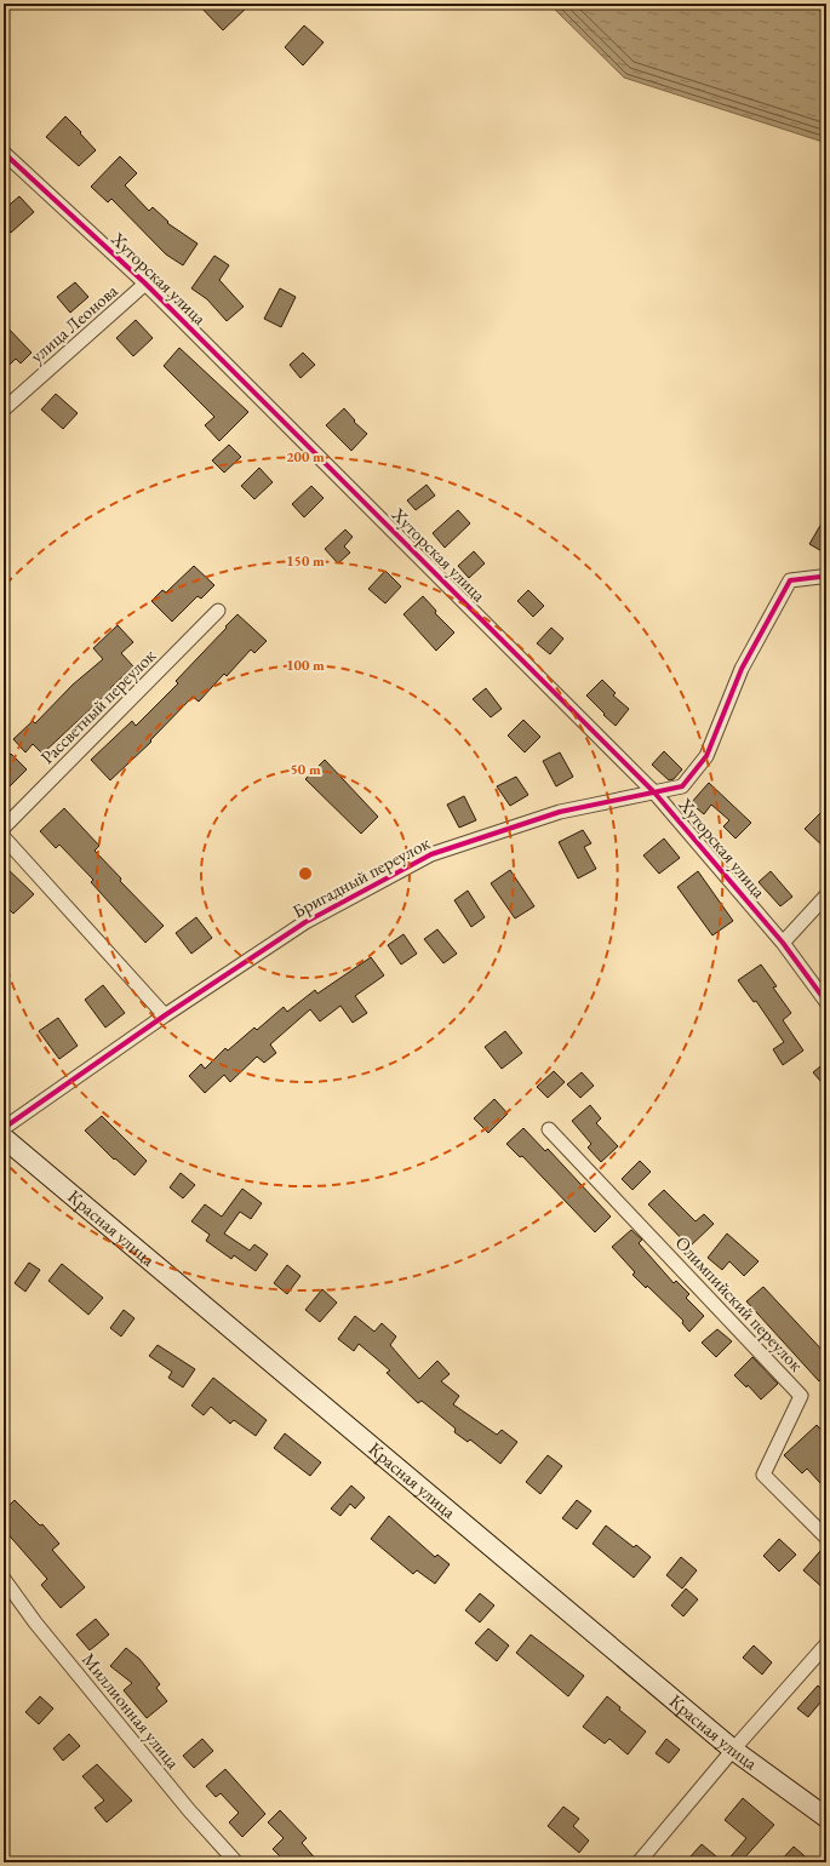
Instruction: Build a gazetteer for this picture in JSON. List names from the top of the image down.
{
  "streets": {
    "main road": ["Красная улица"],
    "street": [
      "Хуторская улица",
      "улица Леонова",
      "Рассветный переулок",
      "Бригадный переулок",
      "Олимпийский переулок",
      "Миллионная улица"
    ]
  },
  "crossings": [
    ["Хуторская улица", "улица Леонова"],
    ["Хуторская улица", "Бригадный переулок"]
  ],
  "rings": [
    "200 m",
    "150 m",
    "100 m",
    "50 m"
  ]
}
